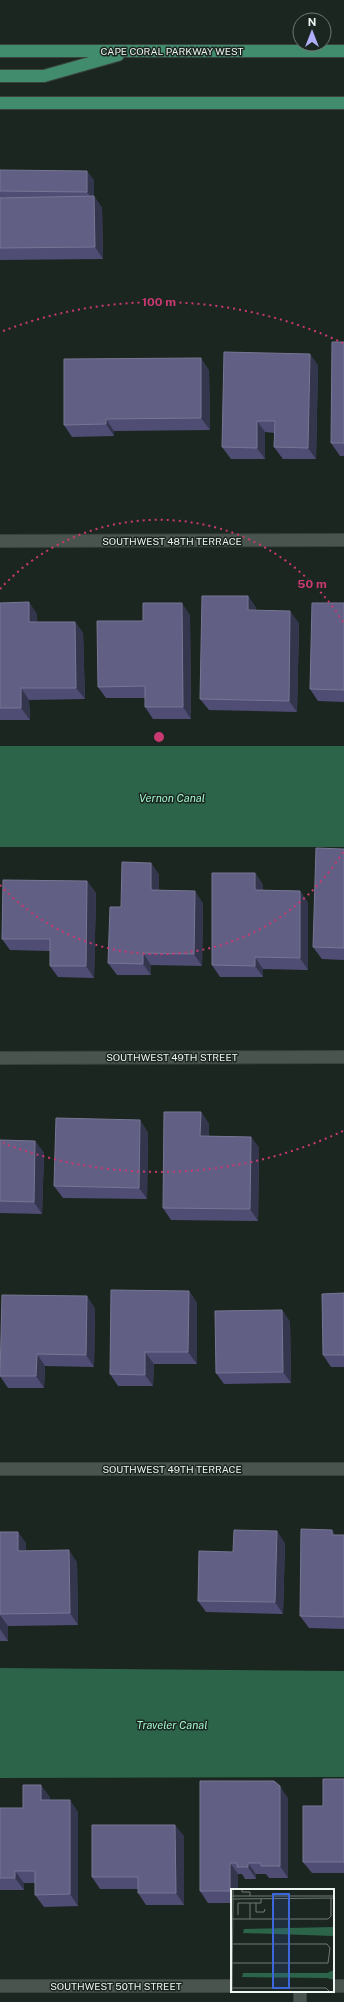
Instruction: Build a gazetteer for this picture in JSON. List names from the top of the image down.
{
  "streets": {
    "main road": ["CAPE CORAL PARKWAY WEST"],
    "street": [
      "SOUTHWEST 48TH TERRACE",
      "SOUTHWEST 49TH STREET",
      "SOUTHWEST 49TH TERRACE",
      "SOUTHWEST 50TH STREET"
    ]
  },
  "water": ["Vernon Canal", "Traveler Canal"],
  "north": "top",
  "rings": ["100 m", "50 m"]
}
